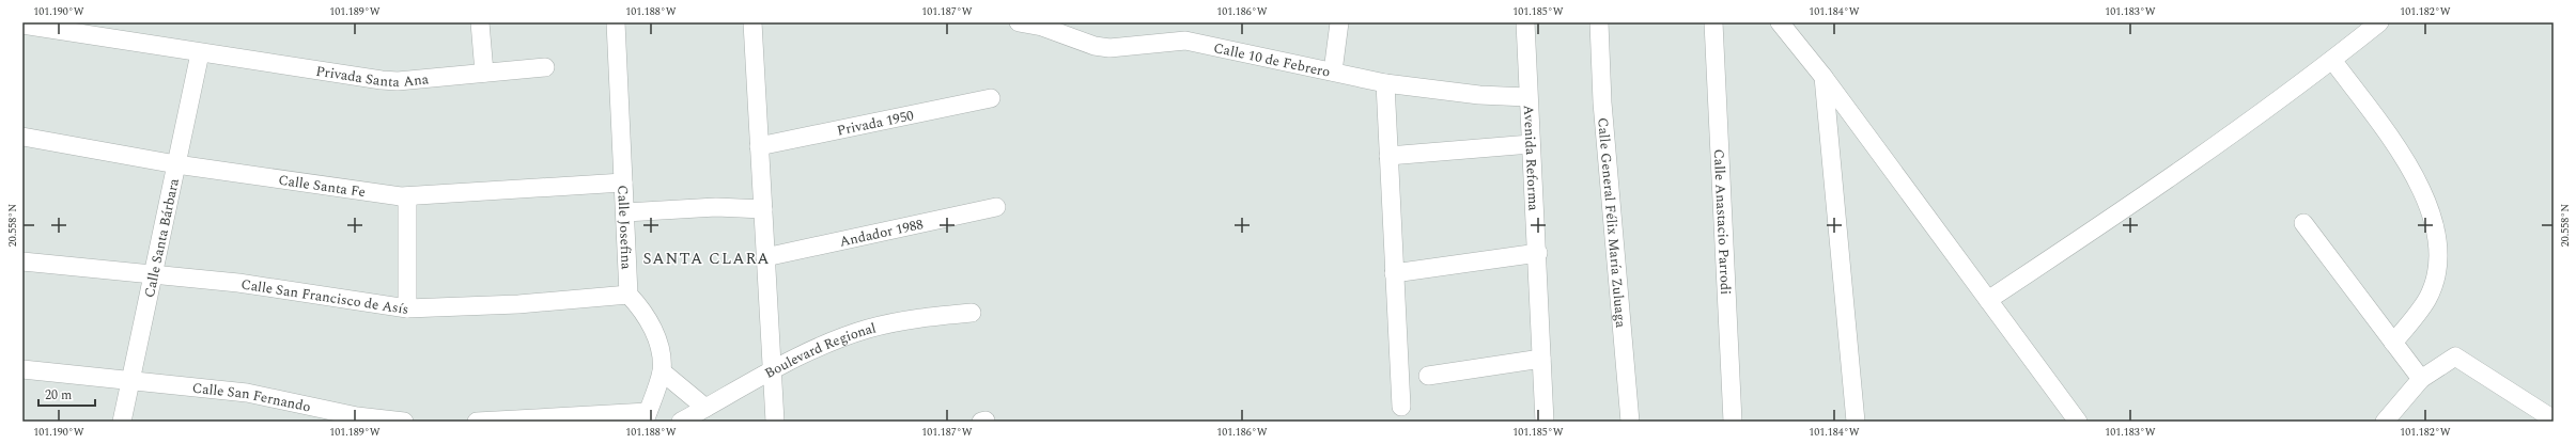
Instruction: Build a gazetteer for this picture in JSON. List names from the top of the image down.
{
  "streets": {
    "street": [
      "Calle 10 de Febrero",
      "Privada Santa Ana",
      "Privada 1950",
      "Avenida Reforma",
      "Calle Santa Fe",
      "Calle General Félix María Zuluaga",
      "Calle Anastacio Parrodi",
      "Calle Josefina",
      "Andador 1988",
      "Calle Santa Bárbara",
      "Calle San Francisco de Asís",
      "Boulevard Regional",
      "Calle San Fernando"
    ]
  },
  "crossings": [
    ["Calle 10 de Febrero", "Avenida Reforma"],
    ["Privada Santa Ana", "Calle Santa Bárbara"],
    ["Calle Santa Fe", "Calle Josefina"],
    ["Calle Santa Fe", "Calle Santa Bárbara"],
    ["Calle Josefina", "Calle San Francisco de Asís"],
    ["Calle Santa Bárbara", "Calle San Francisco de Asís"],
    ["Calle Santa Bárbara", "Calle San Fernando"]
  ],
  "districts": ["SANTA CLARA"],
  "scale_bar": "20 m",
  "coordinates": [
    "101.190°W",
    "101.189°W",
    "101.188°W",
    "101.187°W",
    "101.186°W",
    "101.185°W",
    "101.184°W",
    "101.183°W",
    "101.182°W",
    "20.558°N"
  ]
}
